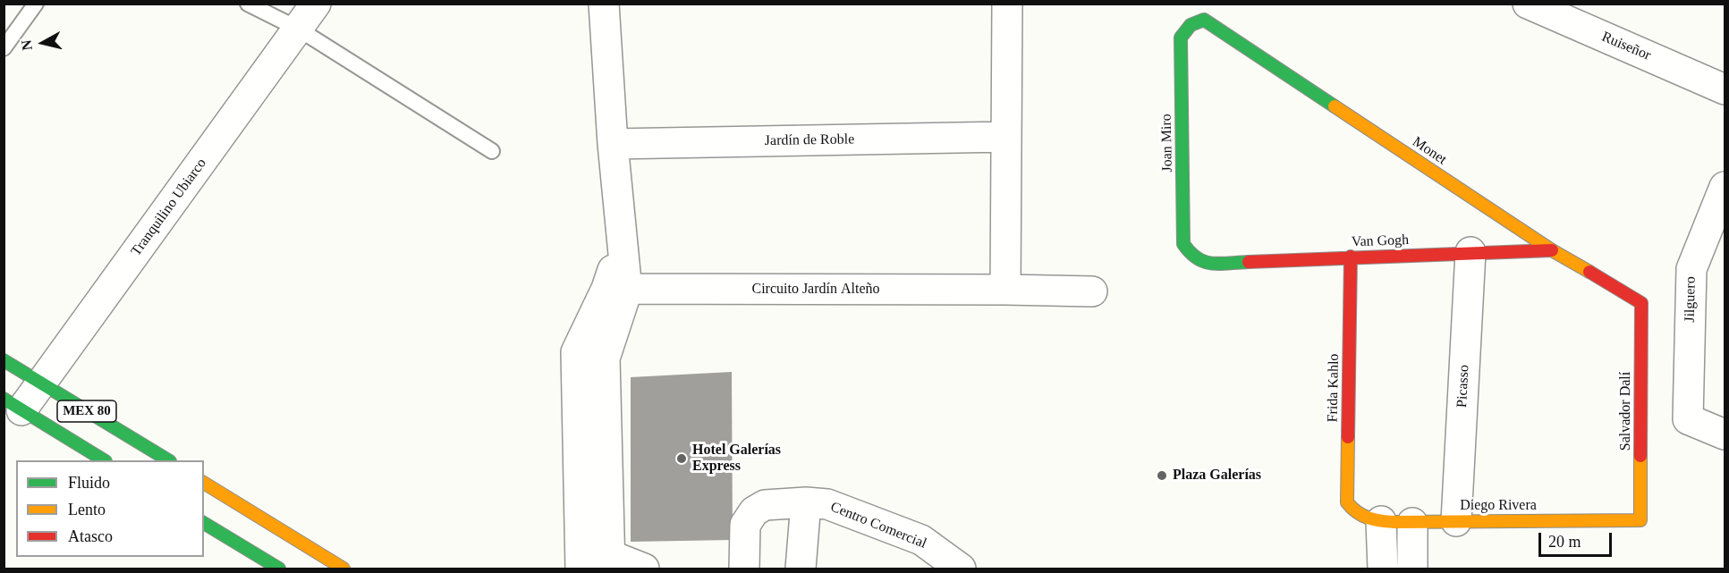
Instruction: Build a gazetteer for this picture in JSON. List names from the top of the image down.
{
  "streets": {
    "street": [
      "Ruiseñor",
      "Jardín de Roble",
      "Joan Miro",
      "Monet",
      "Tranquilino Ubiarco",
      "Van Gogh",
      "Circuito Jardín Alteño",
      "Jilguero",
      "Picasso",
      "Frida Kahlo",
      "MEX 80",
      "Salvador Dalí",
      "Diego Rivera",
      "Centro Comercial"
    ]
  },
  "crossings": [
    ["Joan Miro", "Monet"],
    ["Joan Miro", "Van Gogh"],
    ["Monet", "Van Gogh"],
    ["Monet", "Salvador Dalí"],
    ["Tranquilino Ubiarco", "MEX 80"],
    ["Van Gogh", "Picasso"],
    ["Van Gogh", "Frida Kahlo"],
    ["Picasso", "Diego Rivera"],
    ["Frida Kahlo", "Diego Rivera"],
    ["Salvador Dalí", "Diego Rivera"]
  ],
  "places": ["Hotel Galerías Express", "Plaza Galerías"],
  "legend": ["Fluido", "Lento", "Atasco"],
  "scale_bar": "20 m",
  "north": "left"
}
